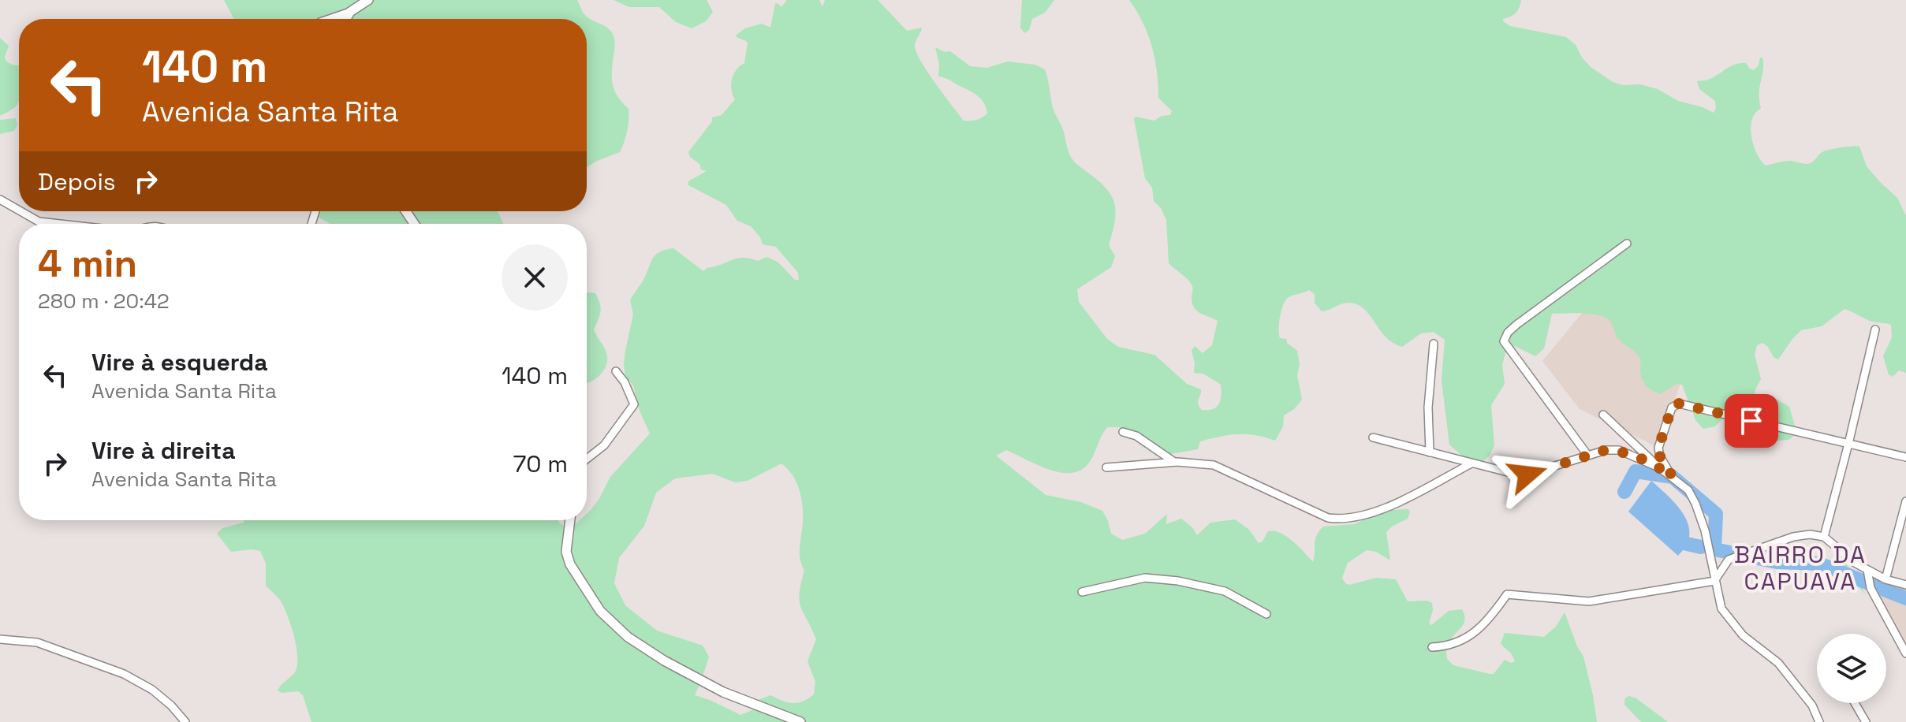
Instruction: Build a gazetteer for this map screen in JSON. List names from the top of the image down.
{
  "districts": ["BAIRRO DA CAPUAVA"],
  "page": {
    "turn": ["140 m", "Avenida Santa Rita"],
    "then": "Depois",
    "heading": ["4 min", "280 m · 20:42"],
    "list": [
      {
        "name": "Vire à esquerda",
        "note": "Avenida Santa Rita",
        "value": "140 m"
      },
      {
        "name": "Vire à direita",
        "note": "Avenida Santa Rita",
        "value": "70 m"
      }
    ]
  }
}
